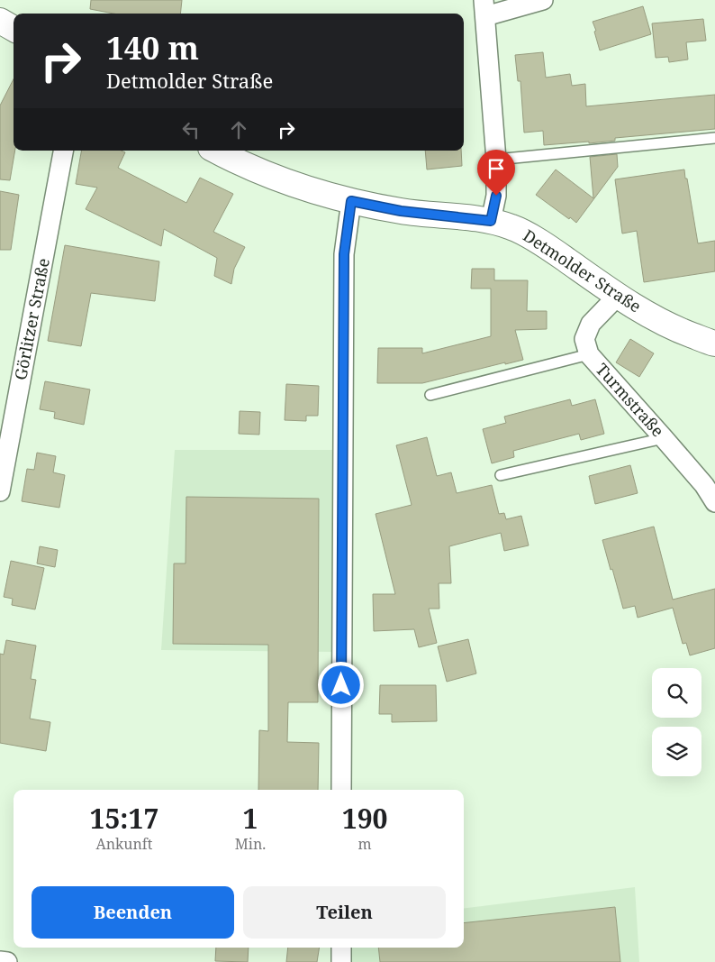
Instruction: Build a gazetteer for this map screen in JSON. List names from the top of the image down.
{
  "streets": {
    "main road": ["Detmolder Straße"],
    "street": ["Görlitzer Straße", "Turmstraße"]
  },
  "crossings": [
    ["Detmolder Straße", "Turmstraße"]
  ],
  "page": {
    "turn": ["140 m", "Detmolder Straße"],
    "eta": [
      "15:17",
      "Ankunft",
      "1",
      "Min.",
      "190",
      "m"
    ],
    "buttons": ["Beenden", "Teilen"]
  }
}
